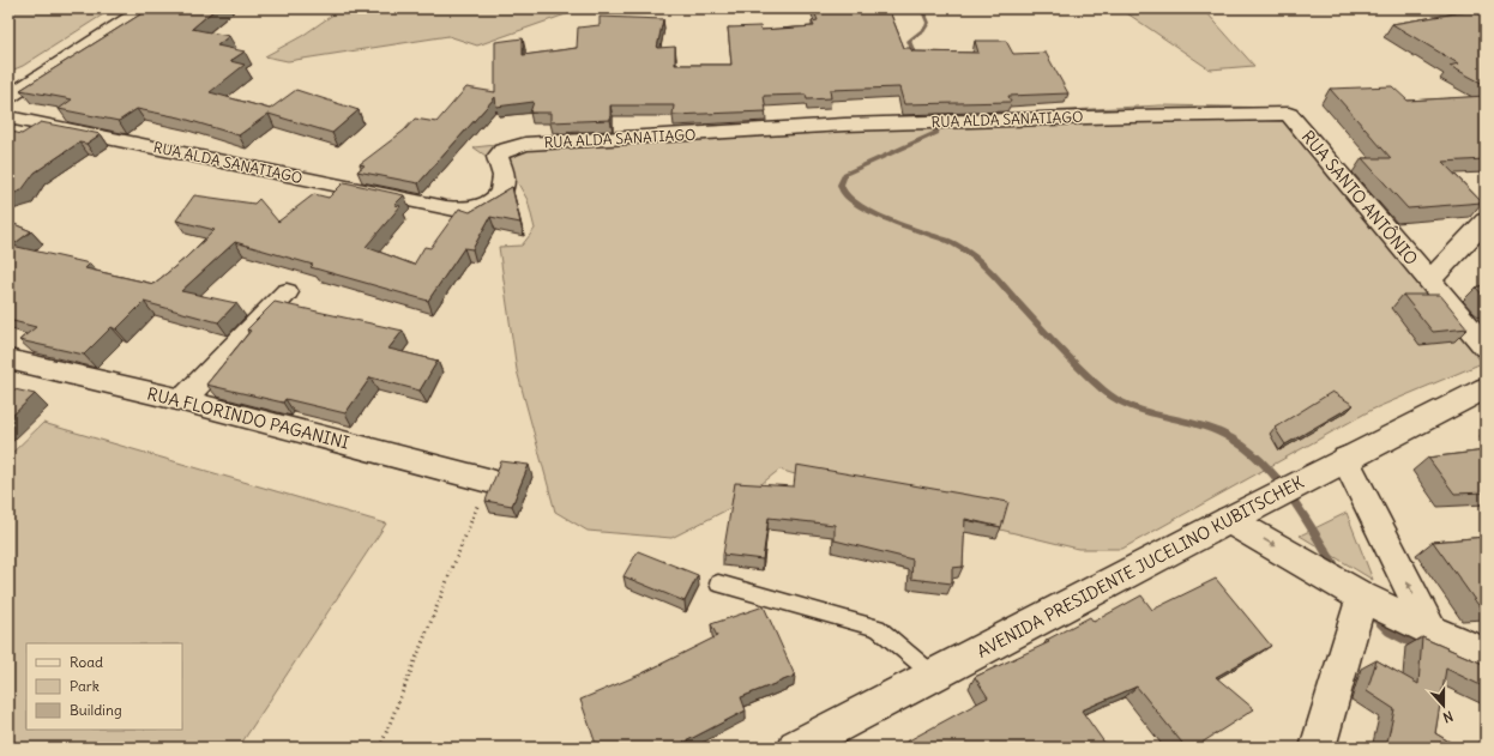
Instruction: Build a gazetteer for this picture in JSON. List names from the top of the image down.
{
  "streets": {
    "street": [
      "RUA ALDA SANATIAGO",
      "RUA SANTO ANTÔNIO",
      "RUA FLORINDO PAGANINI",
      "AVENIDA PRESIDENTE JUCELINO KUBITSCHEK"
    ]
  },
  "crossings": [
    ["RUA ALDA SANATIAGO", "RUA SANTO ANTÔNIO"]
  ],
  "legend": ["Road", "Park", "Building"],
  "north": "bottom"
}
